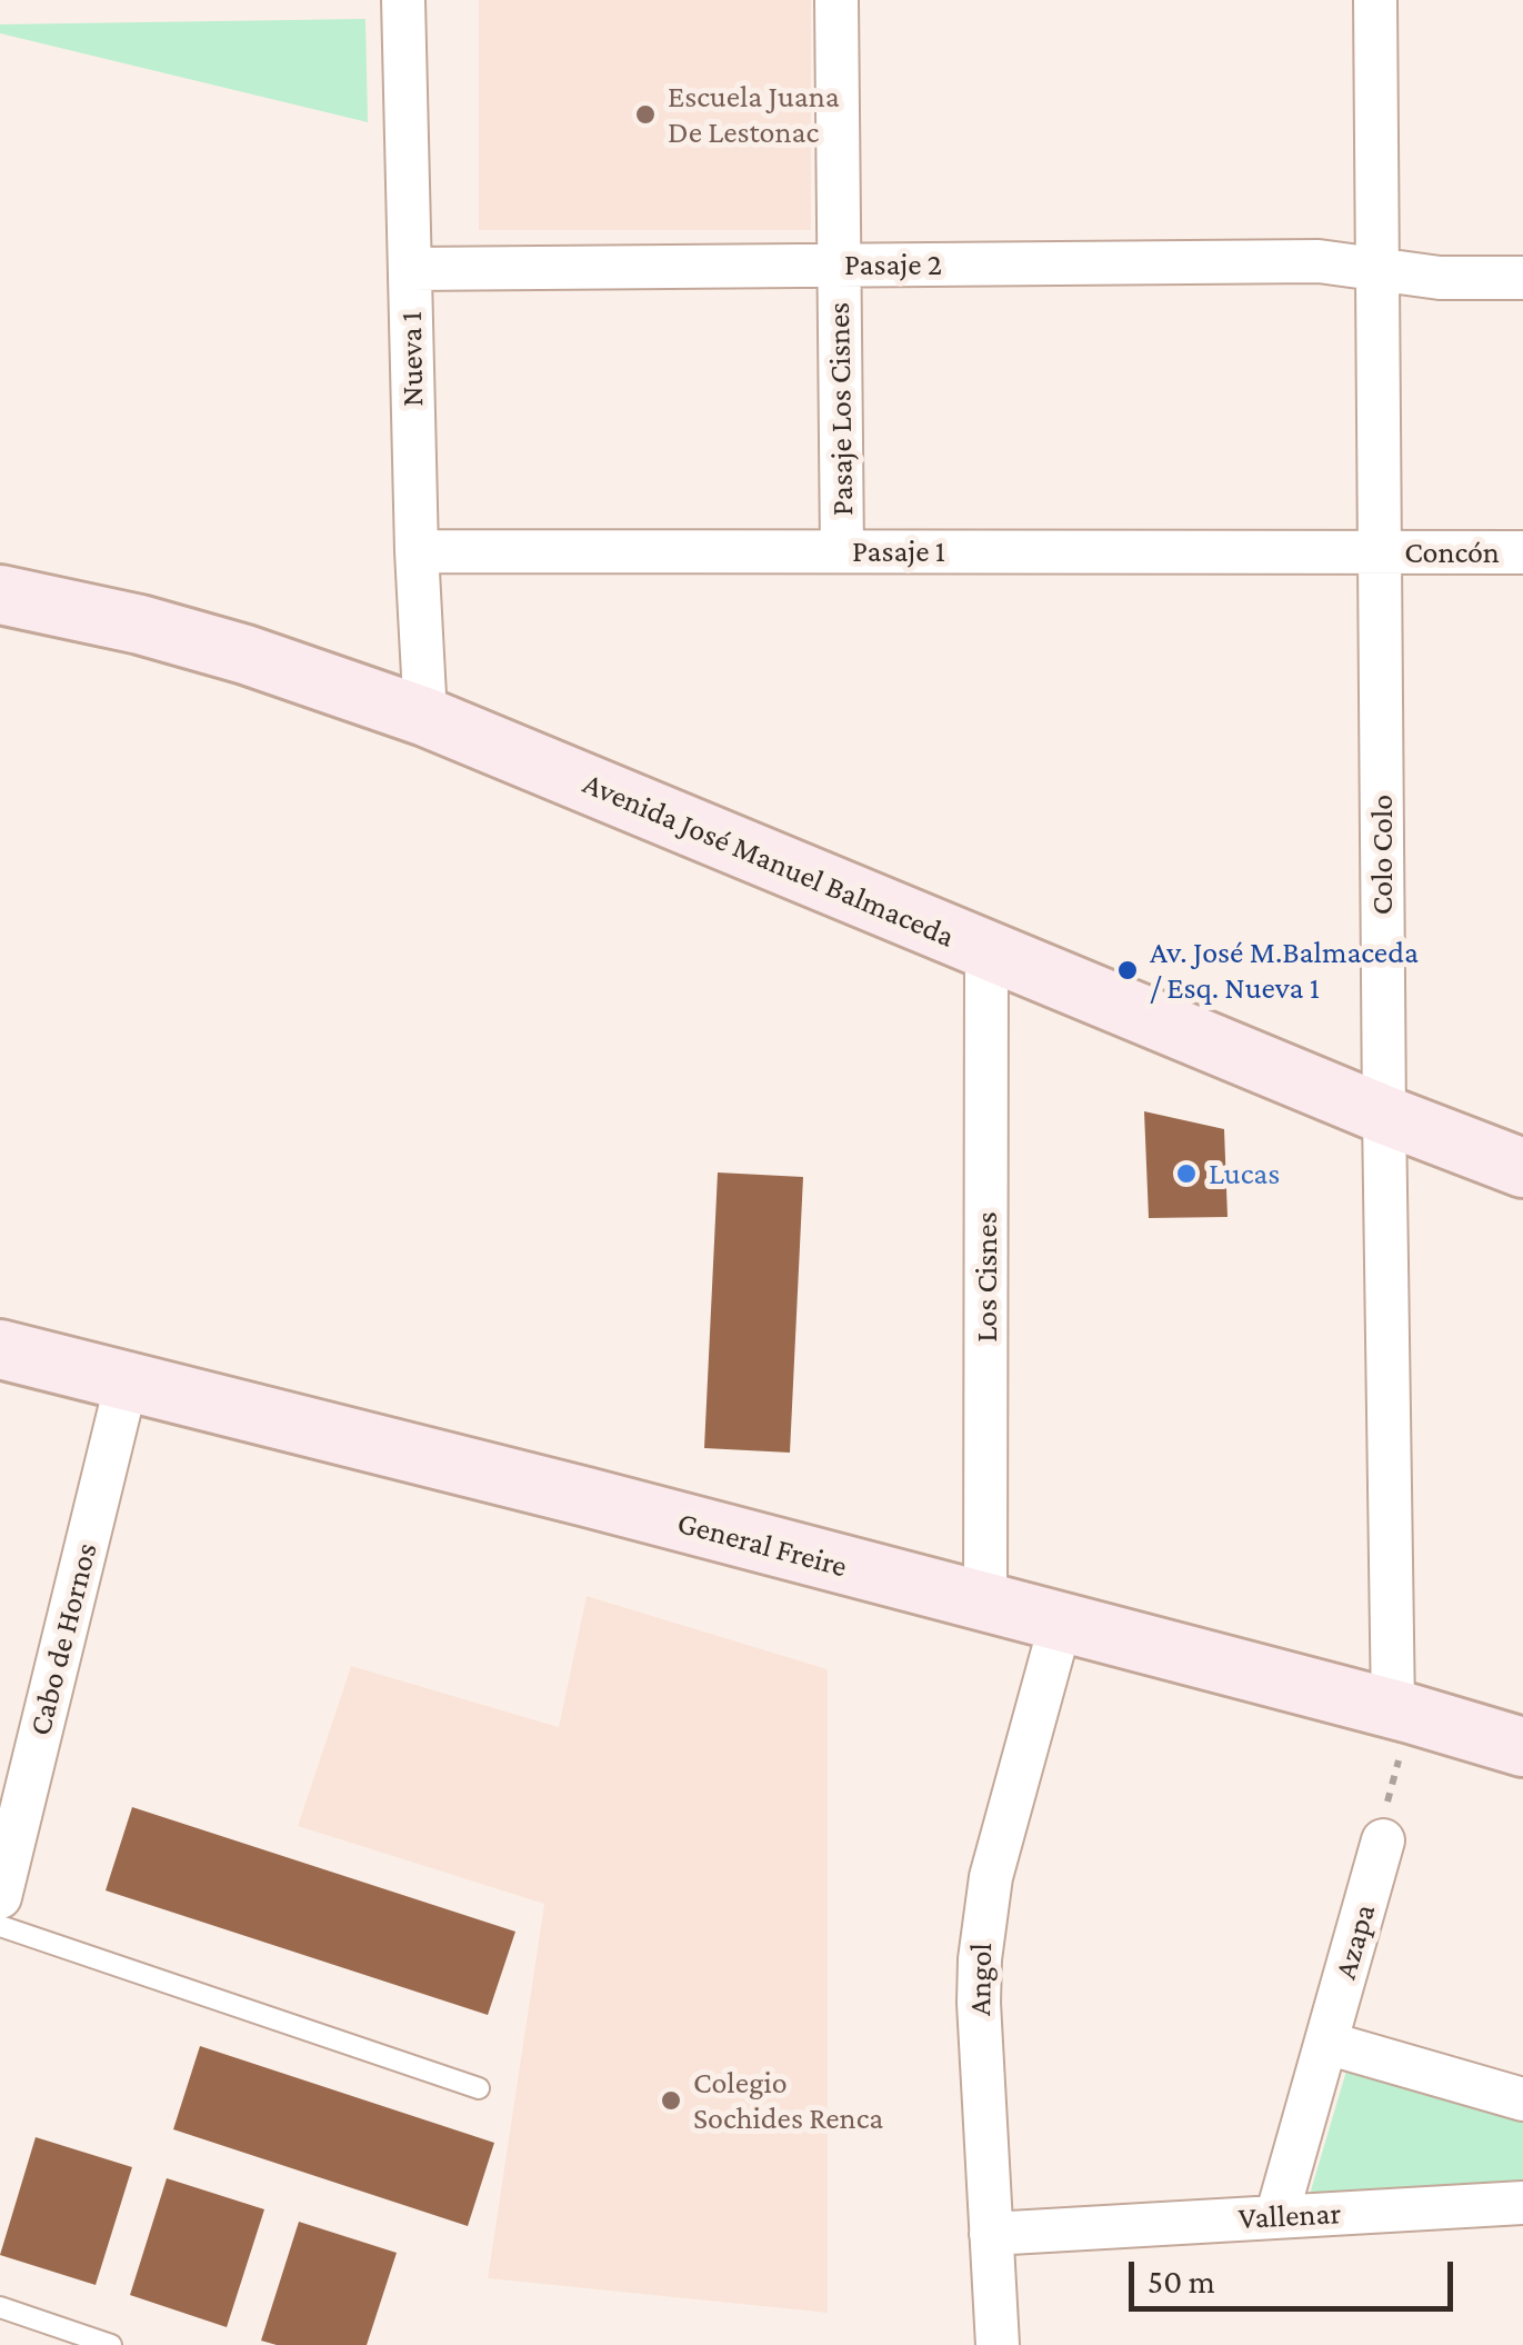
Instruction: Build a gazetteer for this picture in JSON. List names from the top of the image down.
{
  "streets": {
    "main road": ["Avenida José Manuel Balmaceda", "General Freire"],
    "street": [
      "Pasaje 2",
      "Nueva 1",
      "Pasaje Los Cisnes",
      "Pasaje 1",
      "Concón",
      "Colo Colo",
      "Los Cisnes",
      "Cabo de Hornos",
      "Azapa",
      "Angol",
      "Vallenar"
    ]
  },
  "crossings": [
    ["Pasaje 2", "Nueva 1"],
    ["Pasaje 2", "Pasaje Los Cisnes"],
    ["Pasaje 2", "Colo Colo"],
    ["Nueva 1", "Pasaje 1"],
    ["Nueva 1", "Avenida José Manuel Balmaceda"],
    ["Pasaje Los Cisnes", "Pasaje 1"],
    ["Pasaje 1", "Concón"],
    ["Pasaje 1", "Colo Colo"],
    ["Concón", "Colo Colo"],
    ["Colo Colo", "Avenida José Manuel Balmaceda"],
    ["Colo Colo", "General Freire"],
    ["Avenida José Manuel Balmaceda", "Los Cisnes"],
    ["Los Cisnes", "General Freire"],
    ["General Freire", "Cabo de Hornos"],
    ["General Freire", "Angol"],
    ["Azapa", "Vallenar"],
    ["Angol", "Vallenar"]
  ],
  "places": [
    "Escuela Juana De Lestonac",
    "Av. José M.Balmaceda / Esq. Nueva 1",
    "Lucas",
    "Colegio Sochides Renca"
  ],
  "scale_bar": "50 m"
}
